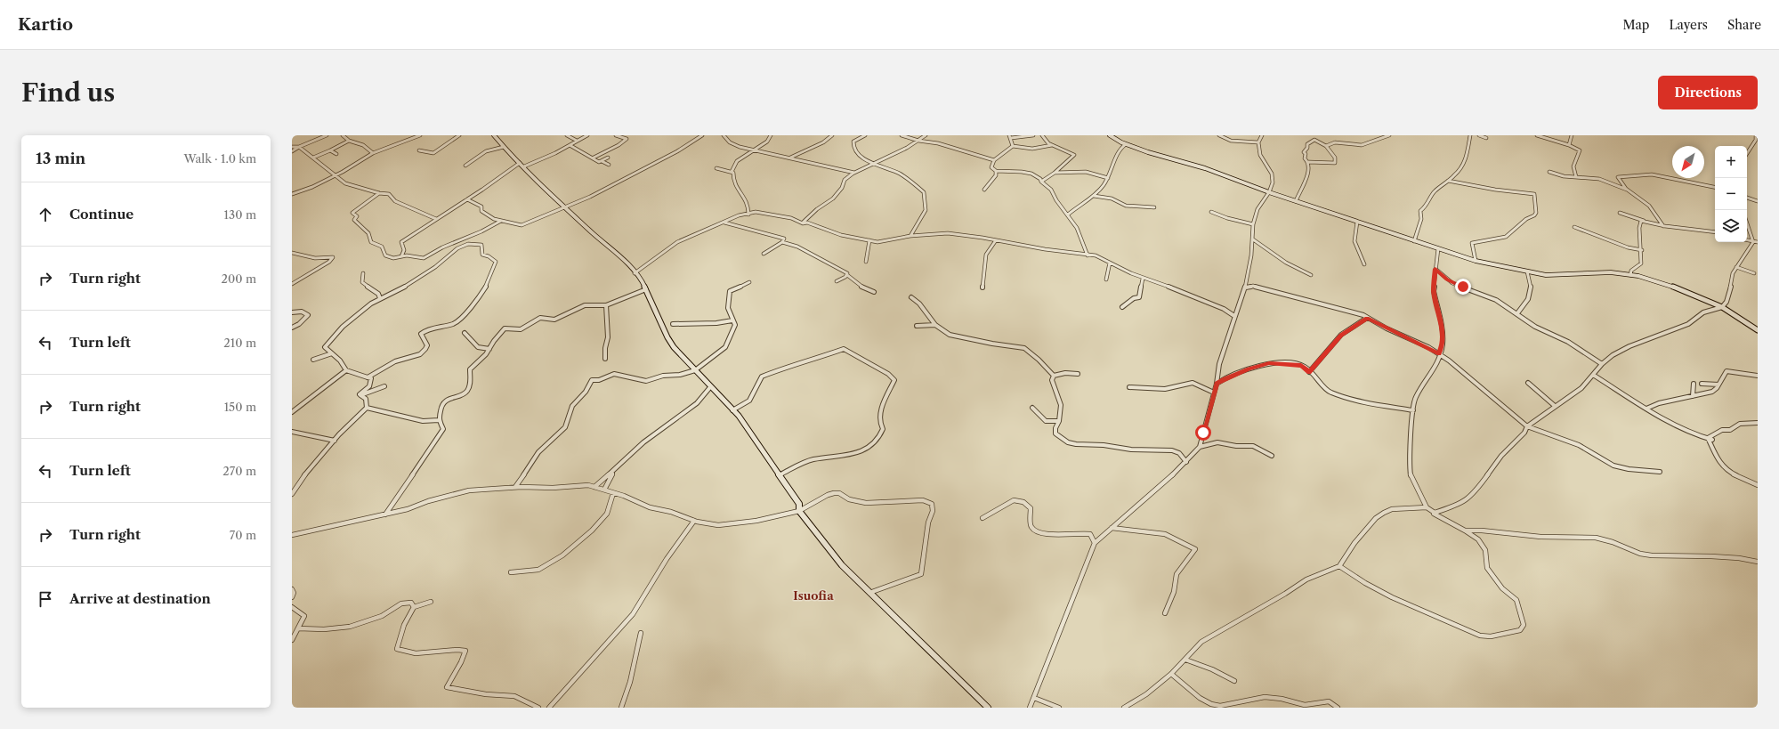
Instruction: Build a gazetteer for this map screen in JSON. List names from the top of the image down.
{
  "districts": ["Isuofia"],
  "north": "bottom left",
  "page": {
    "header": "Kartio",
    "nav": ["Map", "Layers", "Share"],
    "buttons": "Directions",
    "title": "Find us",
    "heading": ["13 min", "Walk · 1.0 km"],
    "map_buttons": ["+", "−"],
    "list": [
      ["Continue", "130 m"],
      ["Turn right", "200 m"],
      ["Turn left", "210 m"],
      ["Turn right", "150 m"],
      ["Turn left", "270 m"],
      ["Turn right", "70 m"],
      "Arrive at destination"
    ]
  }
}
